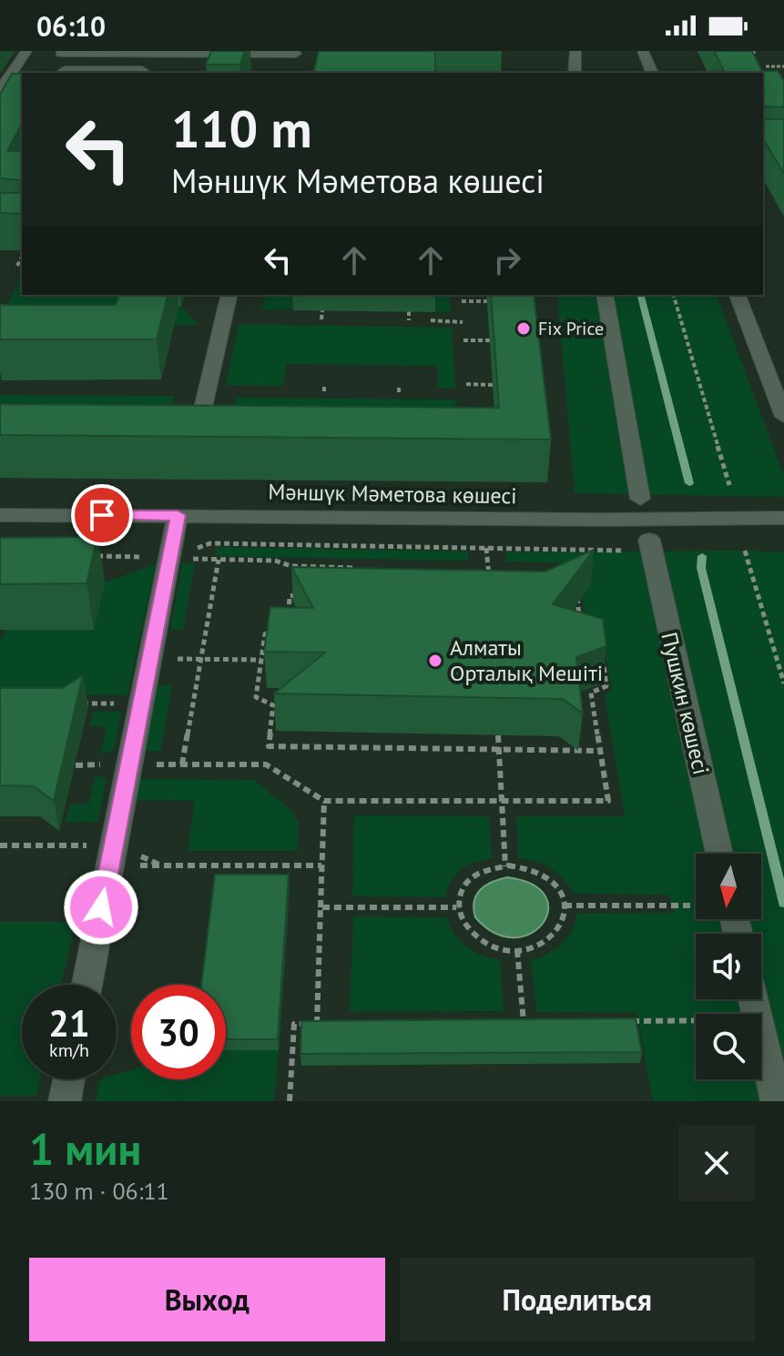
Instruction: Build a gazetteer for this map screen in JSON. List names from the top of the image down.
{
  "streets": {
    "street": ["Мәншүк Мәметова көшесі", "Пушкин көшесі"]
  },
  "places": ["Fix Price", "Алматы Орталық Мешіті"],
  "north": "bottom",
  "page": {
    "status": "06:10",
    "turn": ["110 m", "Мәншүк Мәметова көшесі"],
    "speed": "21 km/h",
    "limit": "30",
    "heading": ["1 мин", "130 m · 06:11"],
    "buttons": ["Выход", "Поделиться"]
  }
}
